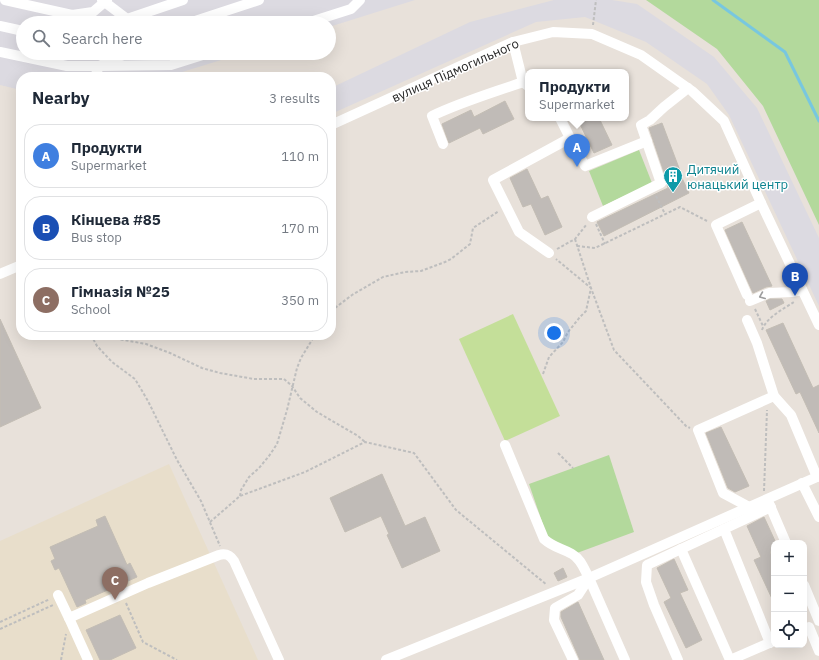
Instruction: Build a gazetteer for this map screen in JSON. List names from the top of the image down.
{
  "streets": {
    "street": ["вулиця Підмогильного"]
  },
  "places": {
    "building": ["Дитячий юнацький центр"]
  },
  "page": {
    "search": "Search here",
    "popup": ["Продукти", "Supermarket"],
    "heading": ["Nearby", "3 results"],
    "list": [
      {
        "mark": "A",
        "name": "Продукти",
        "note": "Supermarket",
        "value": "110 m"
      },
      {
        "mark": "B",
        "name": "Кінцева #85",
        "note": "Bus stop",
        "value": "170 m"
      },
      {
        "mark": "C",
        "name": "Гімназія №25",
        "note": "School",
        "value": "350 m"
      }
    ],
    "pins": ["A", "B", "C"],
    "map_buttons": ["+", "−"]
  }
}
